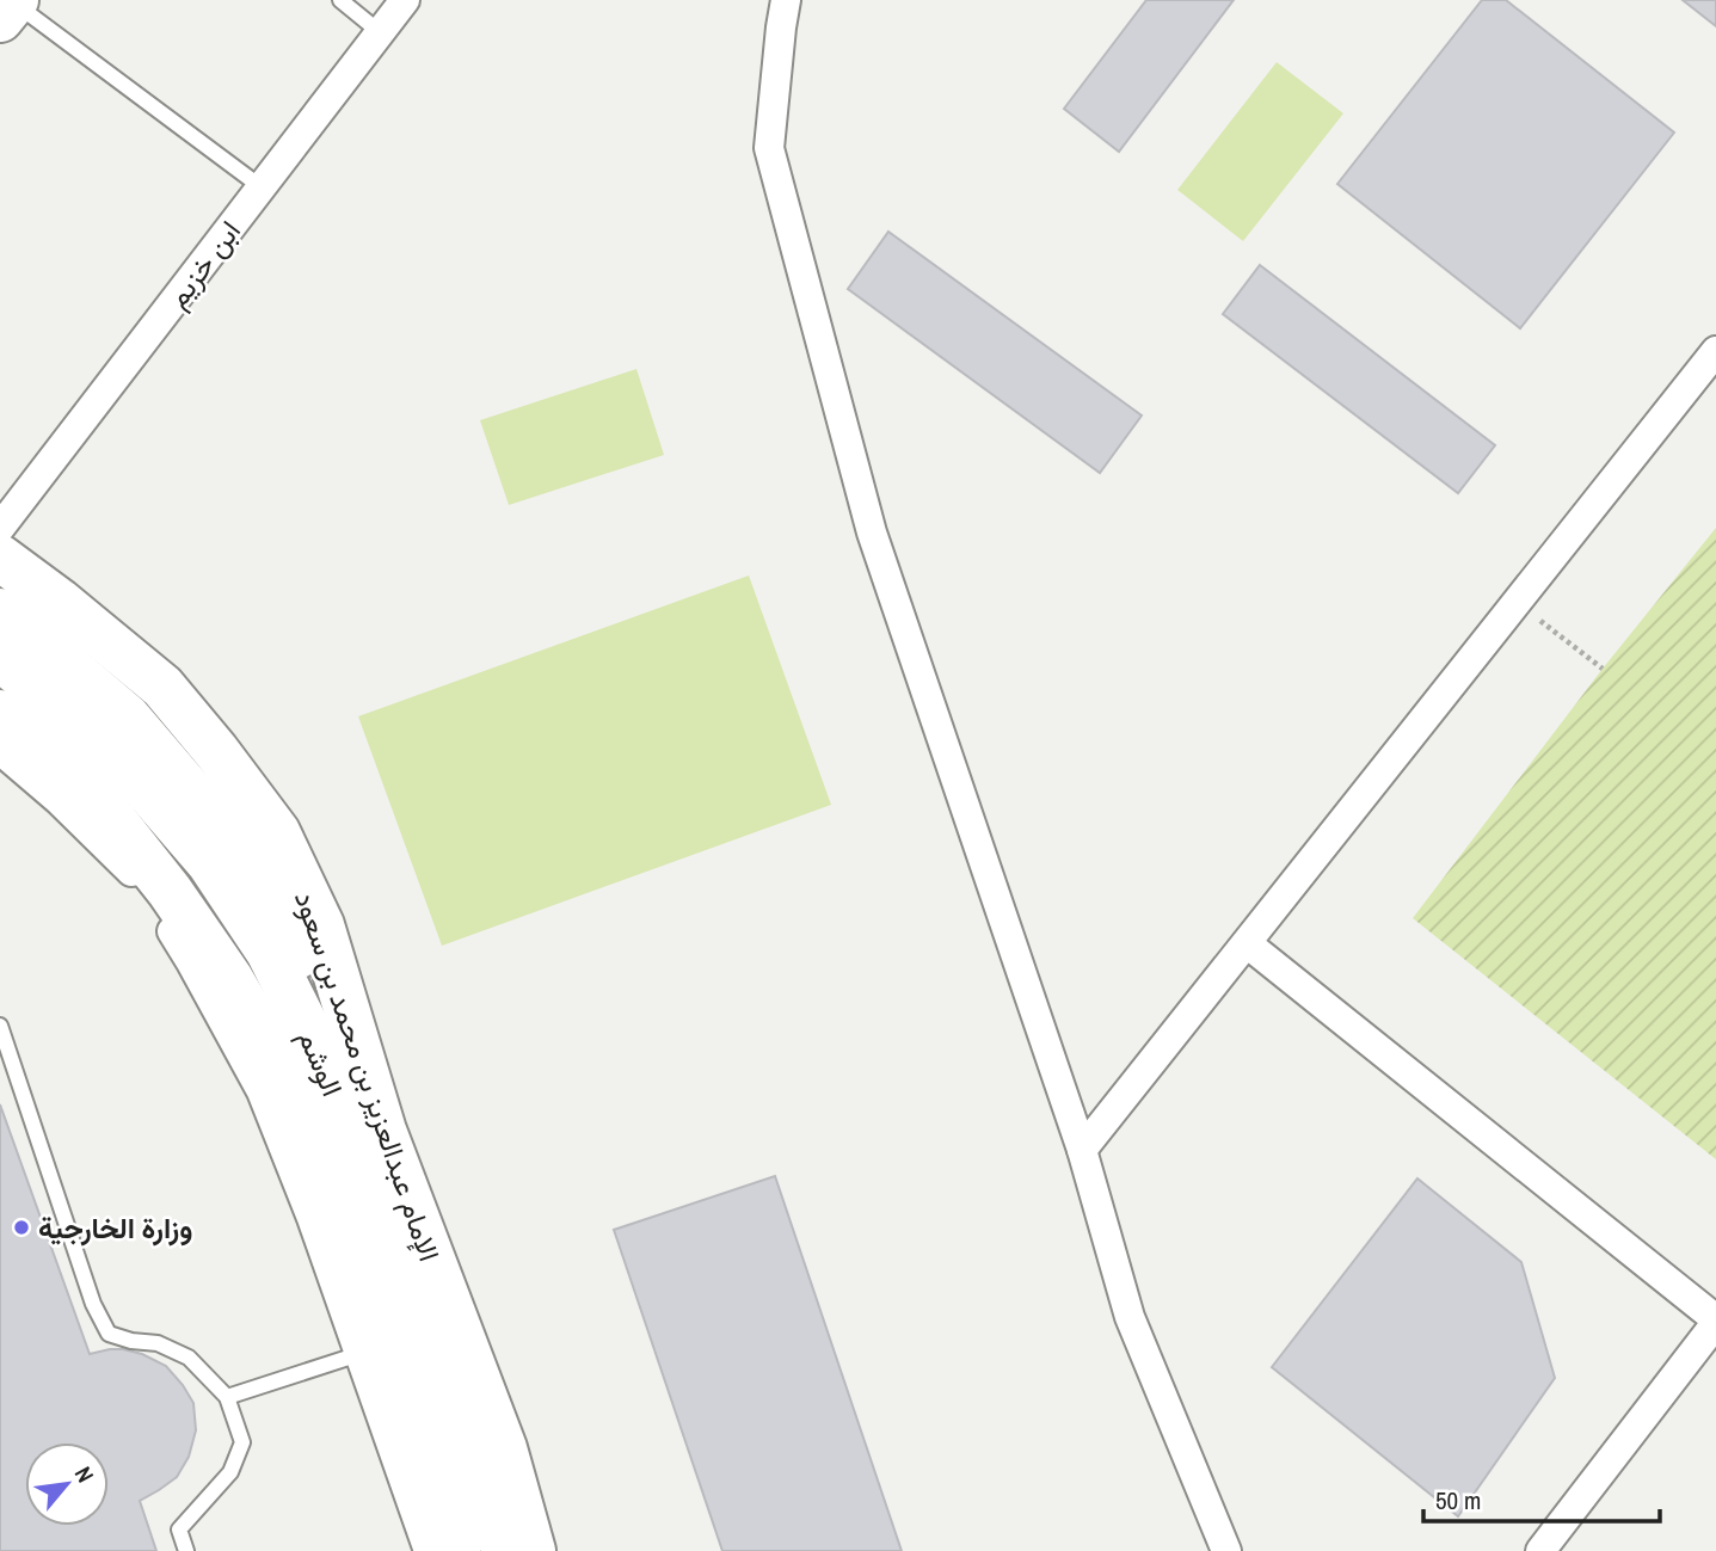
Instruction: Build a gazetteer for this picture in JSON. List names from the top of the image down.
{
  "streets": {
    "main road": ["الوشم", "الإمام عبدالعزيز بن محمد بن سعود"],
    "street": ["ابن خزيم"]
  },
  "places": ["وزارة الخارجية"],
  "scale_bar": "50 m",
  "north": "top right"
}
